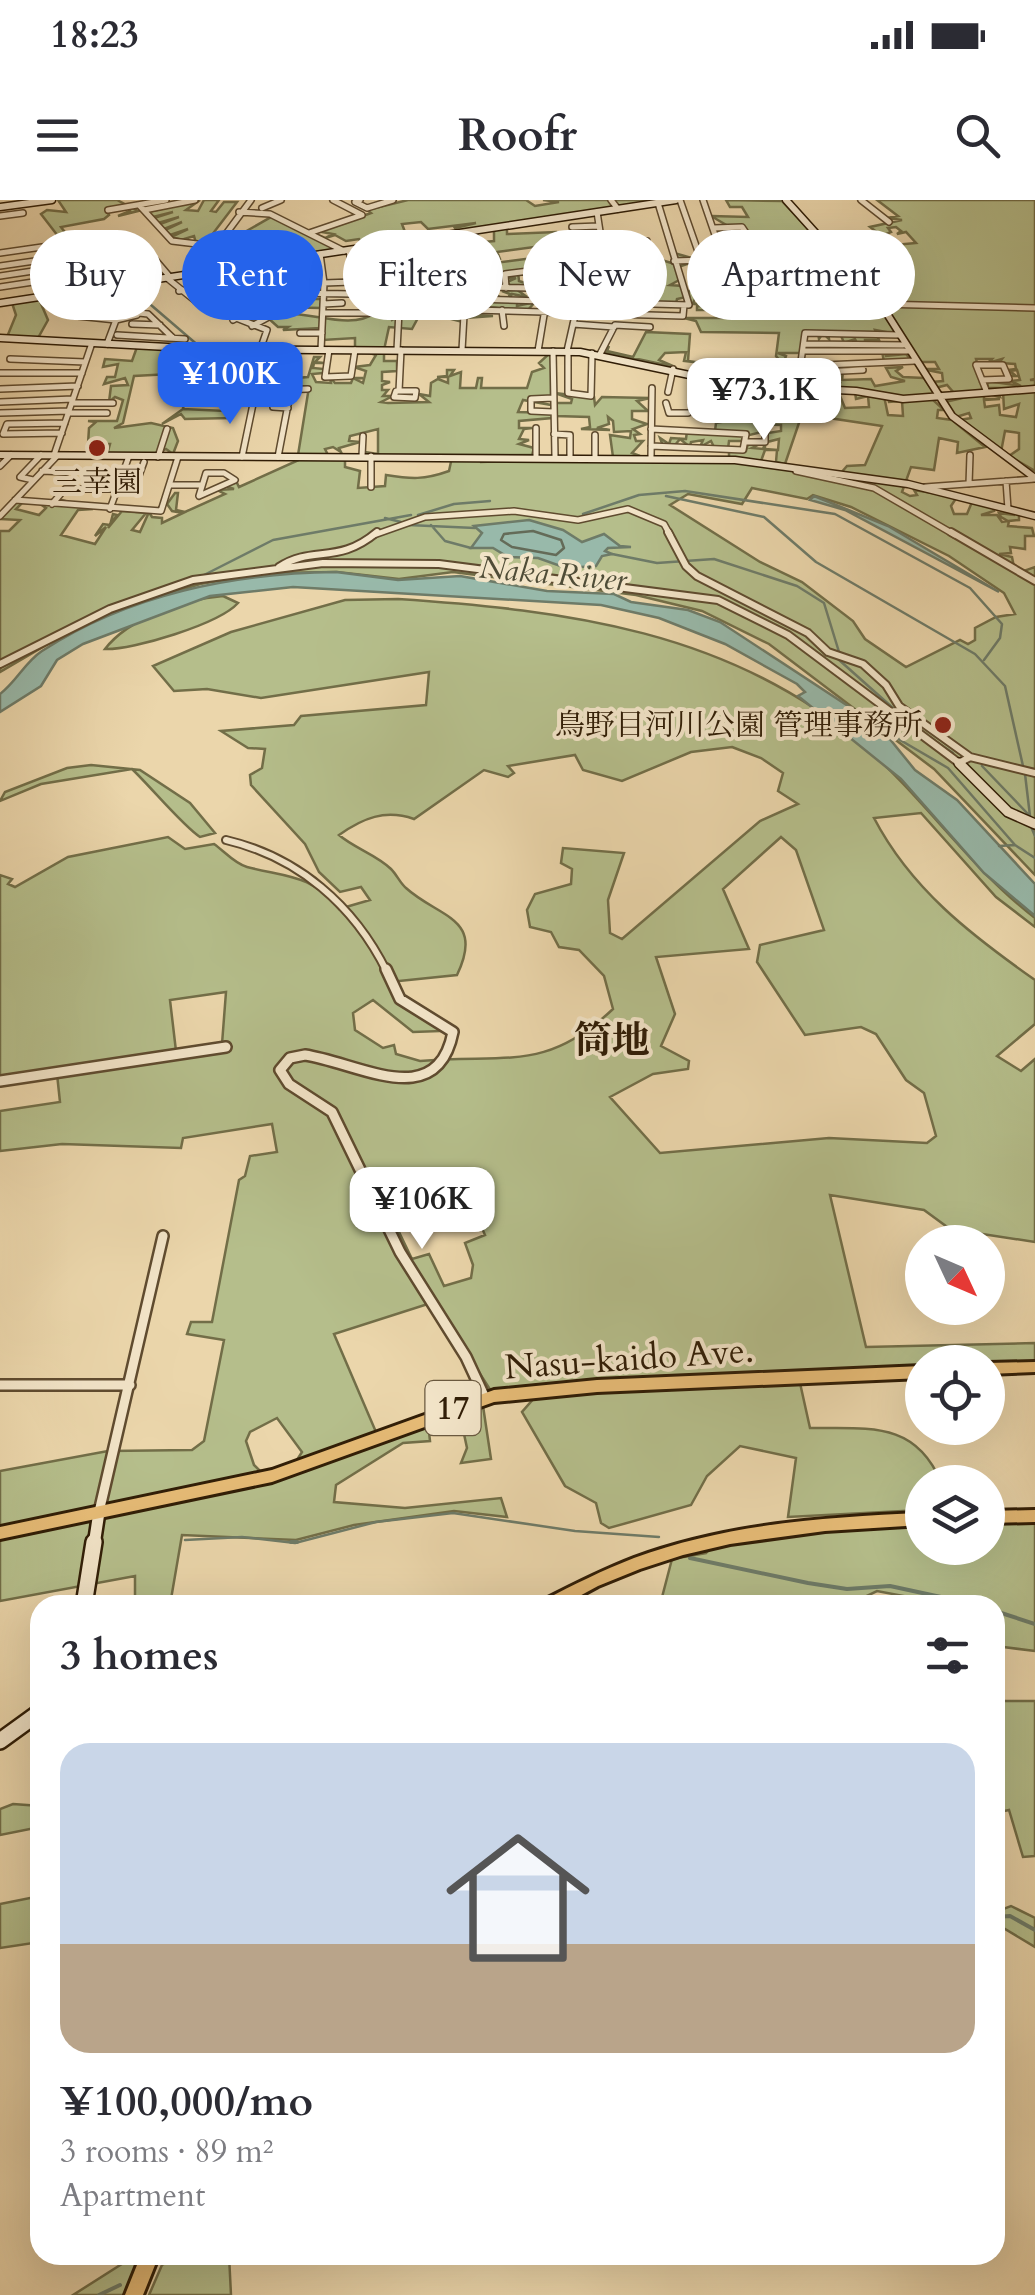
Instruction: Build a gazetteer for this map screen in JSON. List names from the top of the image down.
{
  "streets": {
    "main road": ["Nasu-kaido Ave.", "17"]
  },
  "districts": ["筒地"],
  "water": ["Naka River"],
  "places": ["三幸園", "鳥野目河川公園 管理事務所"],
  "north": "bottom right",
  "page": {
    "status": "18:23",
    "header": "Roofr",
    "chip": [
      "Buy",
      "Rent",
      "Filters",
      "New",
      "Apartment"
    ],
    "price": ["¥100K", "¥73.1K", "¥106K"],
    "heading": "3 homes",
    "list": [
      {
        "name": "¥100,000/mo",
        "note": "3 rooms · 89 m² · Apartment"
      }
    ]
  }
}
